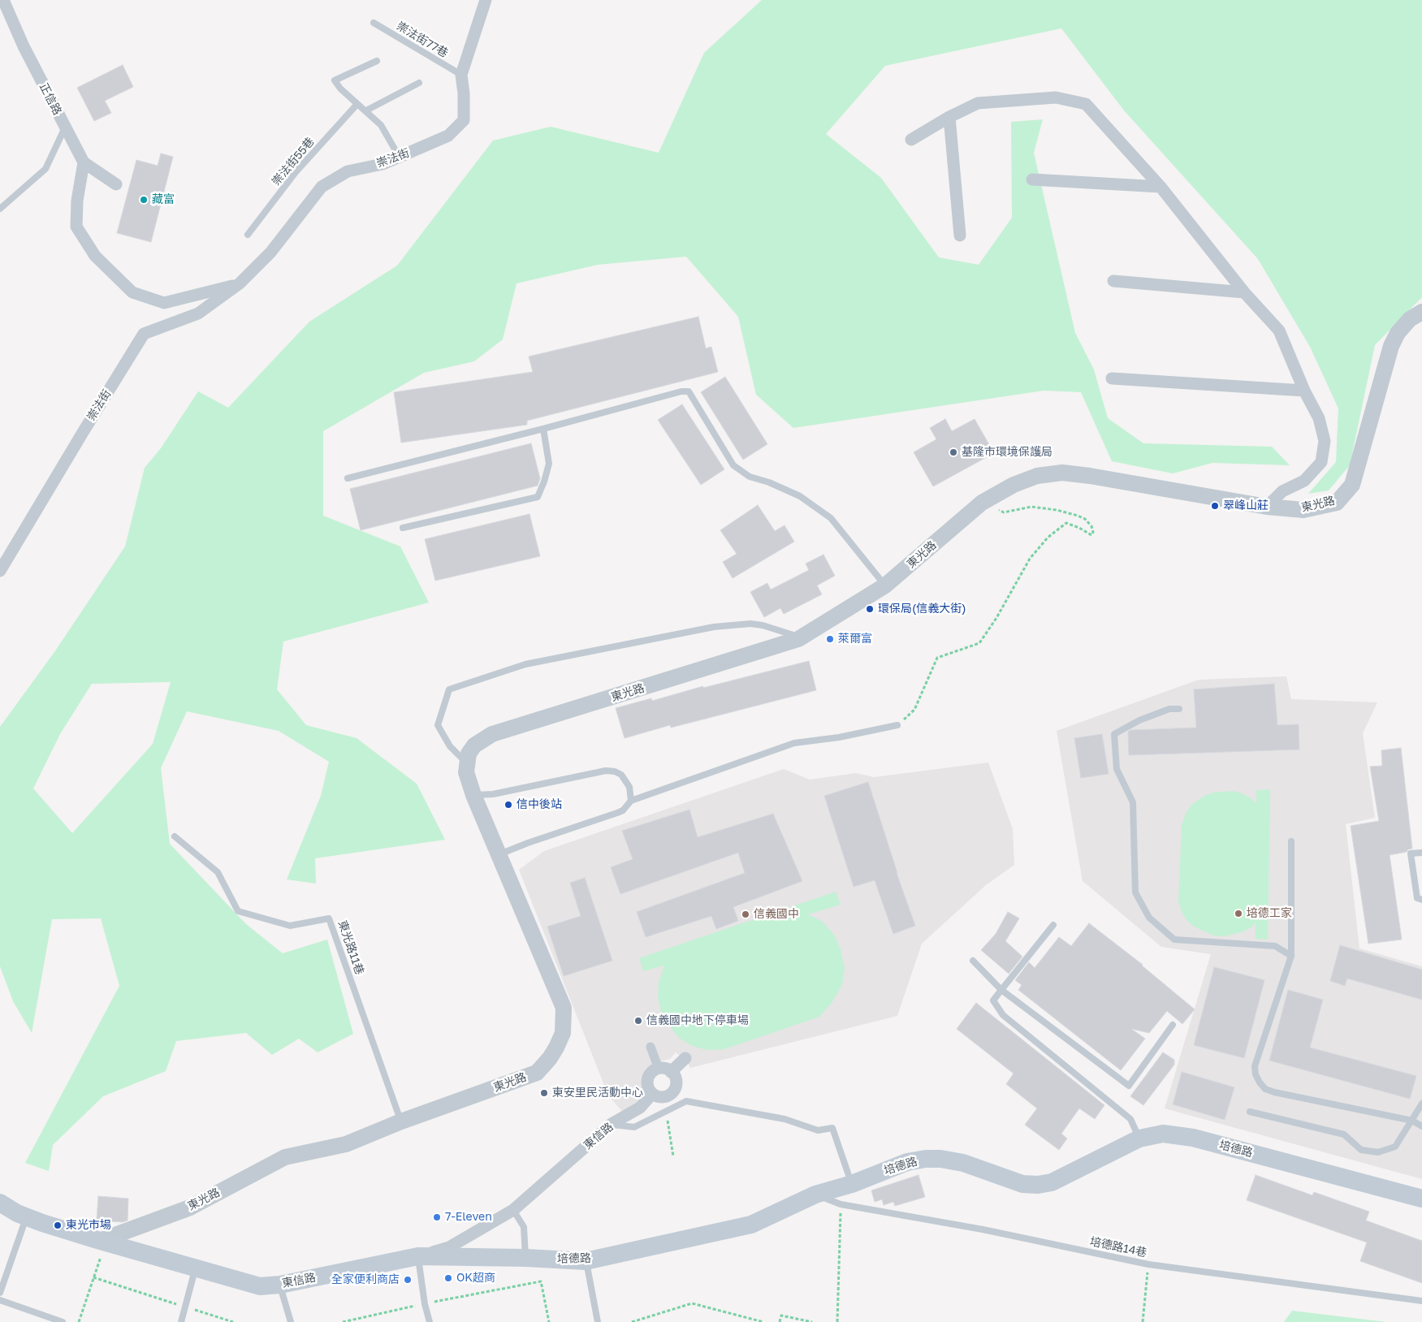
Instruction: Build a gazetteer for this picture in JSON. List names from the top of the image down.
{
  "streets": {
    "main road": ["東信路", "培德路"],
    "street": ["正信路", "崇法街", "東光路"],
    "lane": [
      "崇法街77巷",
      "崇法街55巷",
      "東光路11巷",
      "培德路14巷"
    ]
  },
  "crossings": [
    ["崇法街77巷", "崇法街"],
    ["東光路", "東光路11巷"],
    ["東光路", "東信路"],
    ["東信路", "培德路"],
    ["培德路", "培德路14巷"]
  ],
  "places": [
    "藏富",
    "基隆市環境保護局",
    "翠峰山莊",
    "環保局(信義大街)",
    "萊爾富",
    "信中後站",
    "培德工家",
    "信義國中",
    "信義國中地下停車場",
    "東安里民活動中心",
    "7-Eleven",
    "東光市場",
    "OK超商",
    "全家便利商店"
  ]
}
